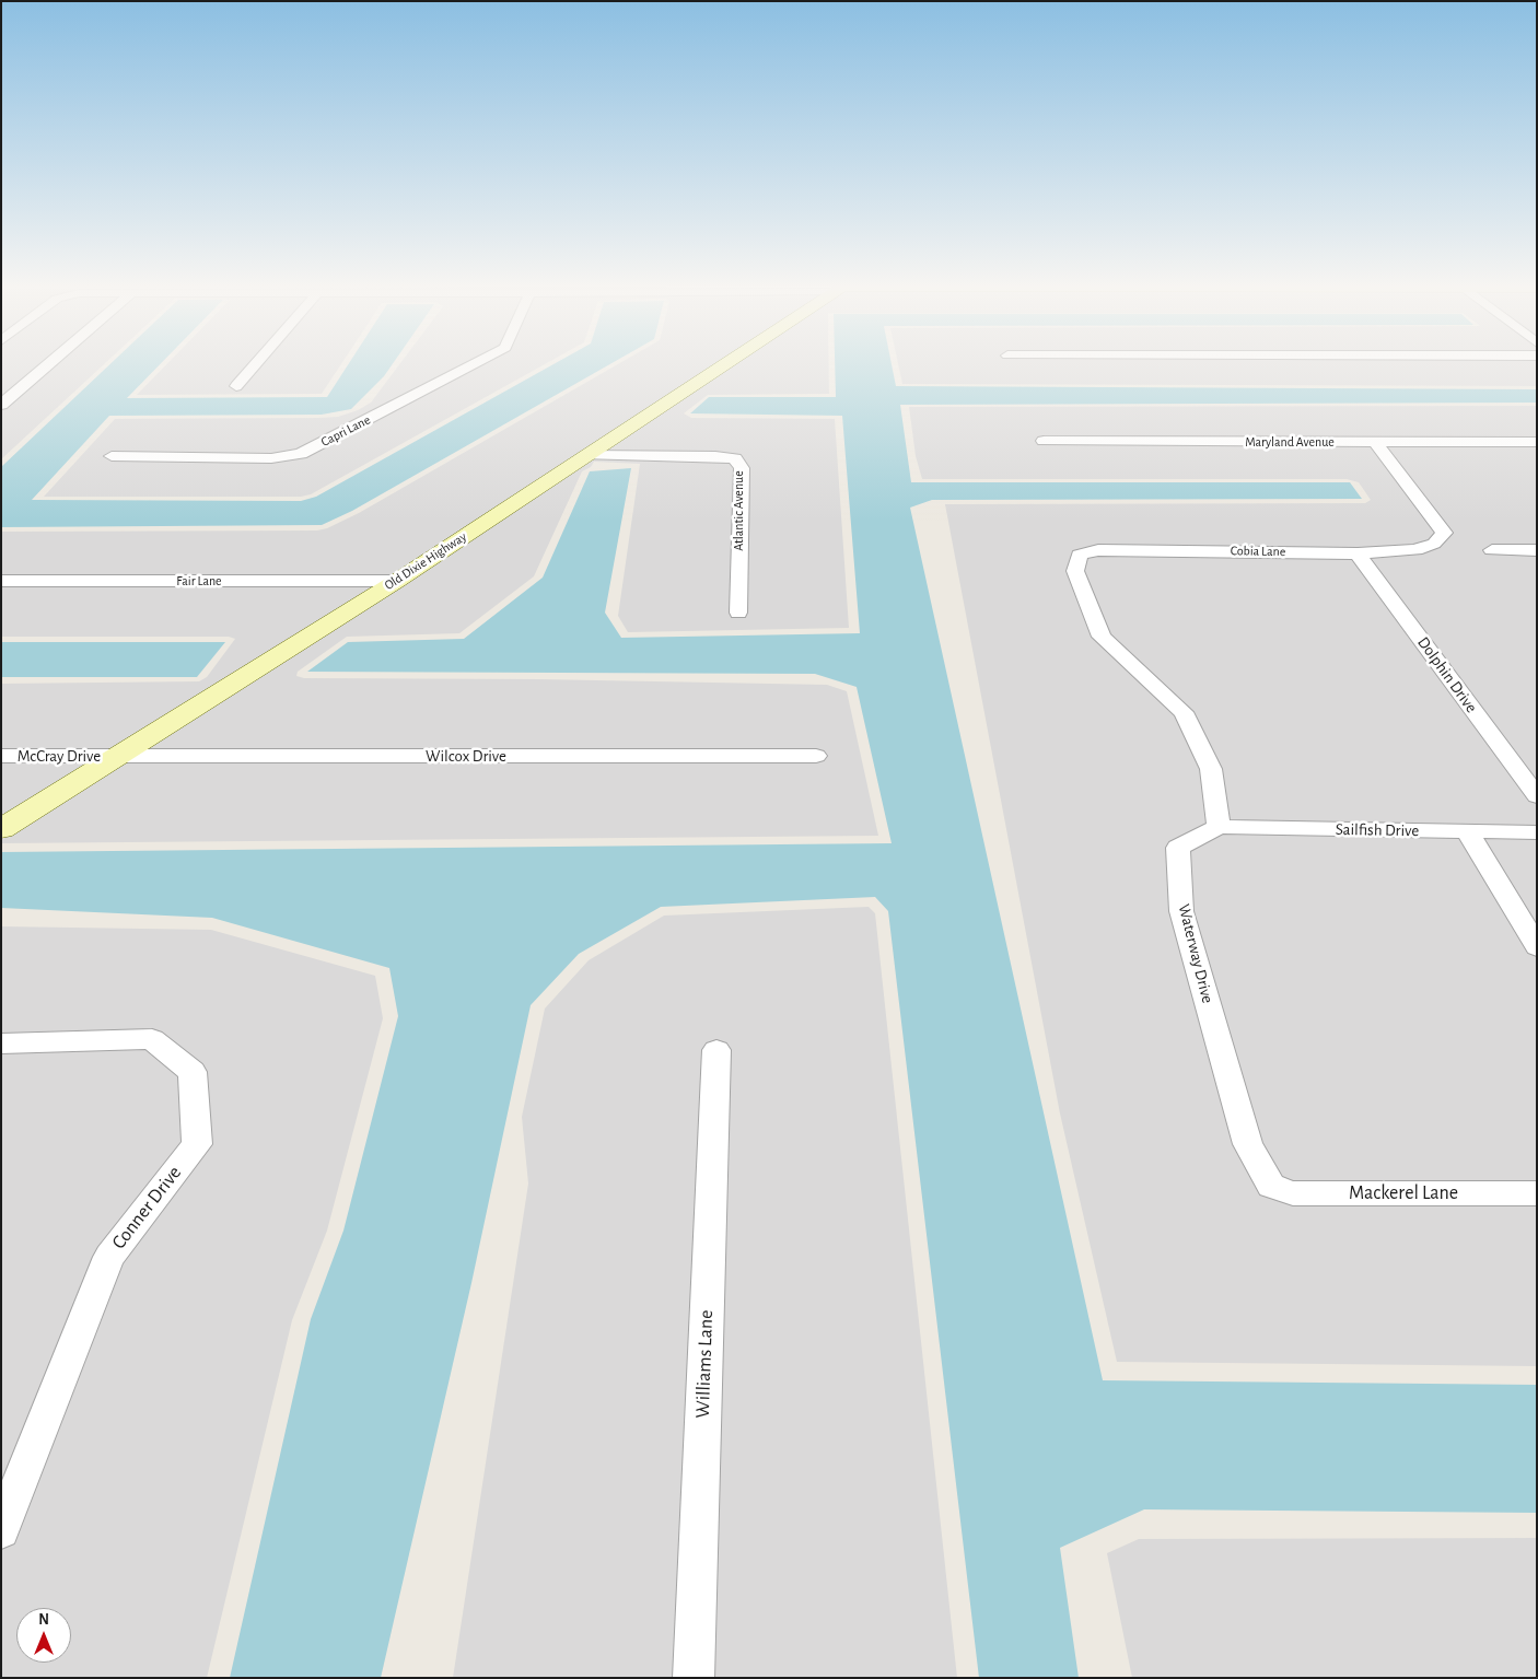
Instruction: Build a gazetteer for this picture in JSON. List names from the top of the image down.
{
  "streets": {
    "street": [
      "Capri Lane",
      "Maryland Avenue",
      "Atlantic Avenue",
      "Cobia Lane",
      "Old Dixie Highway",
      "Fair Lane",
      "Dolphin Drive",
      "McCray Drive",
      "Wilcox Drive",
      "Sailfish Drive",
      "Waterway Drive",
      "Mackerel Lane",
      "Conner Drive",
      "Williams Lane"
    ]
  },
  "crossings": [
    ["Maryland Avenue", "Cobia Lane"],
    ["Atlantic Avenue", "Old Dixie Highway"],
    ["Cobia Lane", "Dolphin Drive"],
    ["Cobia Lane", "Sailfish Drive"],
    ["Cobia Lane", "Waterway Drive"],
    ["Old Dixie Highway", "Fair Lane"],
    ["Old Dixie Highway", "McCray Drive"],
    ["Old Dixie Highway", "Wilcox Drive"],
    ["McCray Drive", "Wilcox Drive"],
    ["Sailfish Drive", "Waterway Drive"],
    ["Waterway Drive", "Mackerel Lane"]
  ],
  "north": "top"
}
